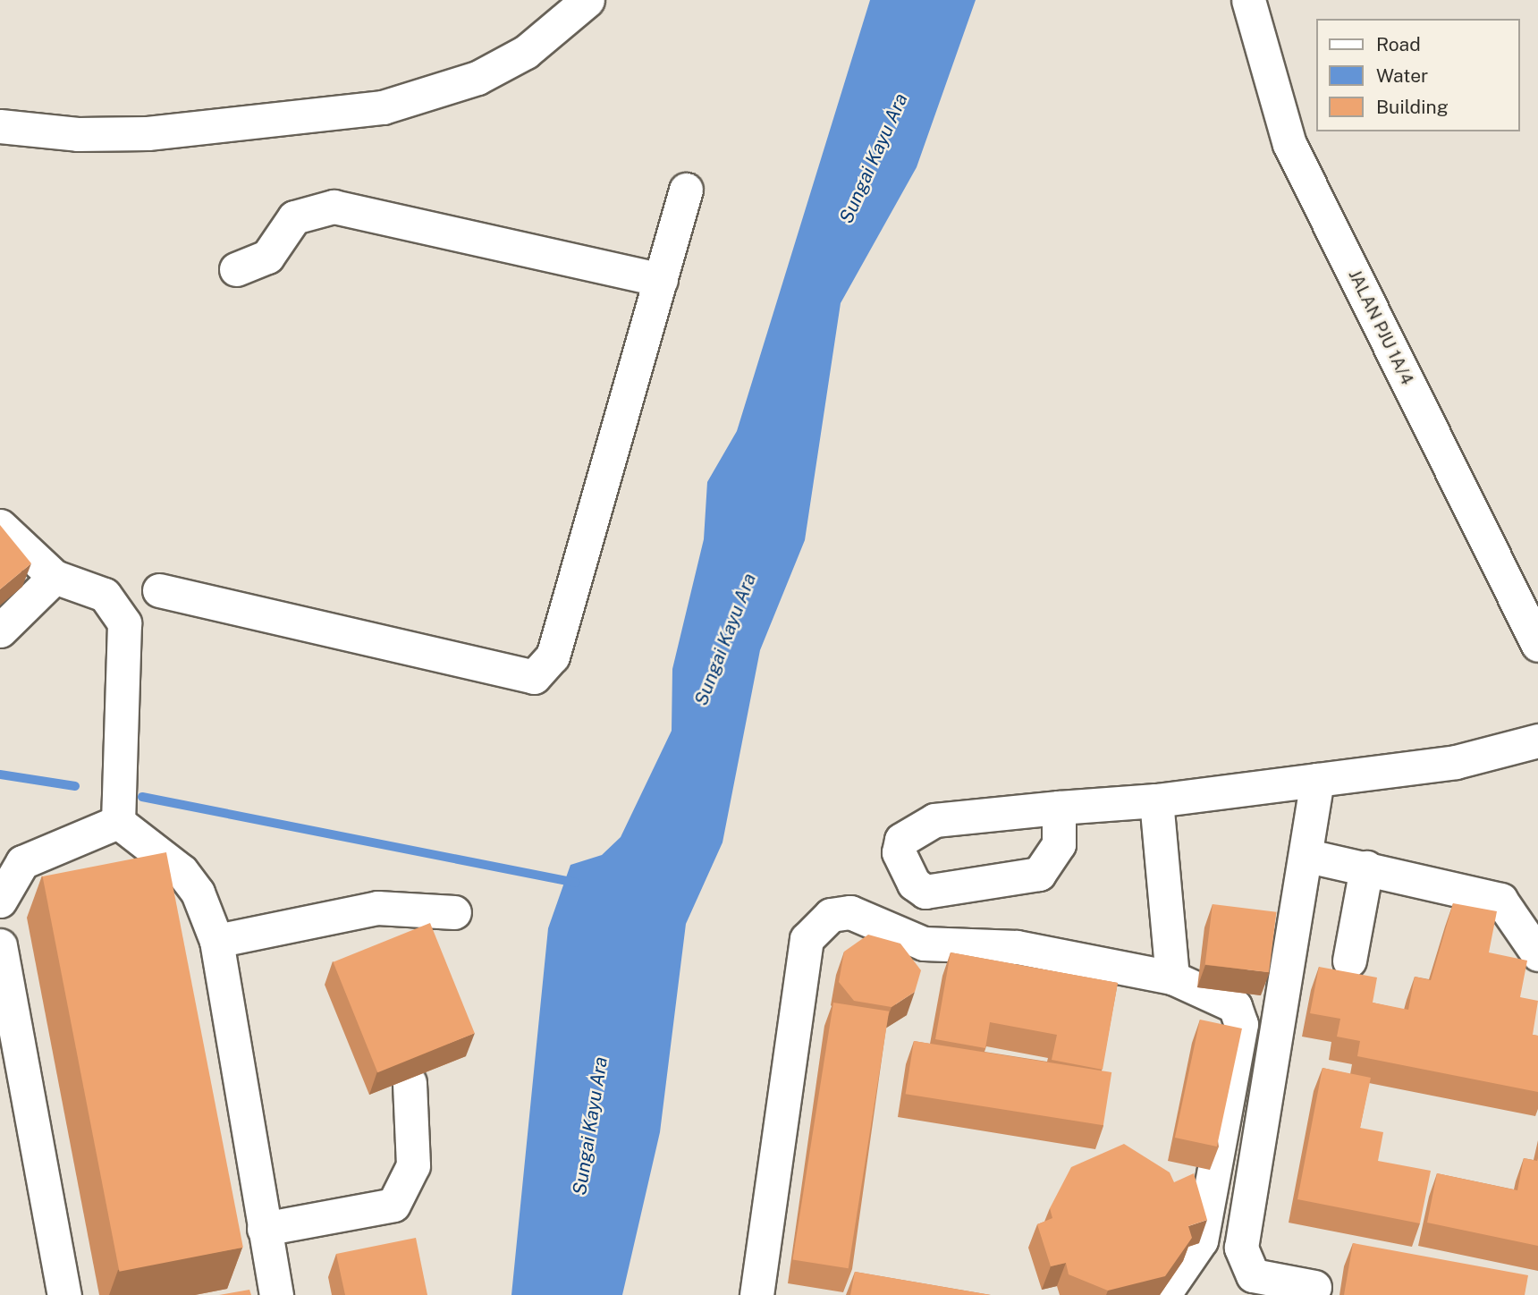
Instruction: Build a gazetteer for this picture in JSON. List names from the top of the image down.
{
  "streets": {
    "street": ["JALAN PJU 1A/4"]
  },
  "water": ["Sungai Kayu Ara"],
  "legend": ["Road", "Water", "Building"]
}
